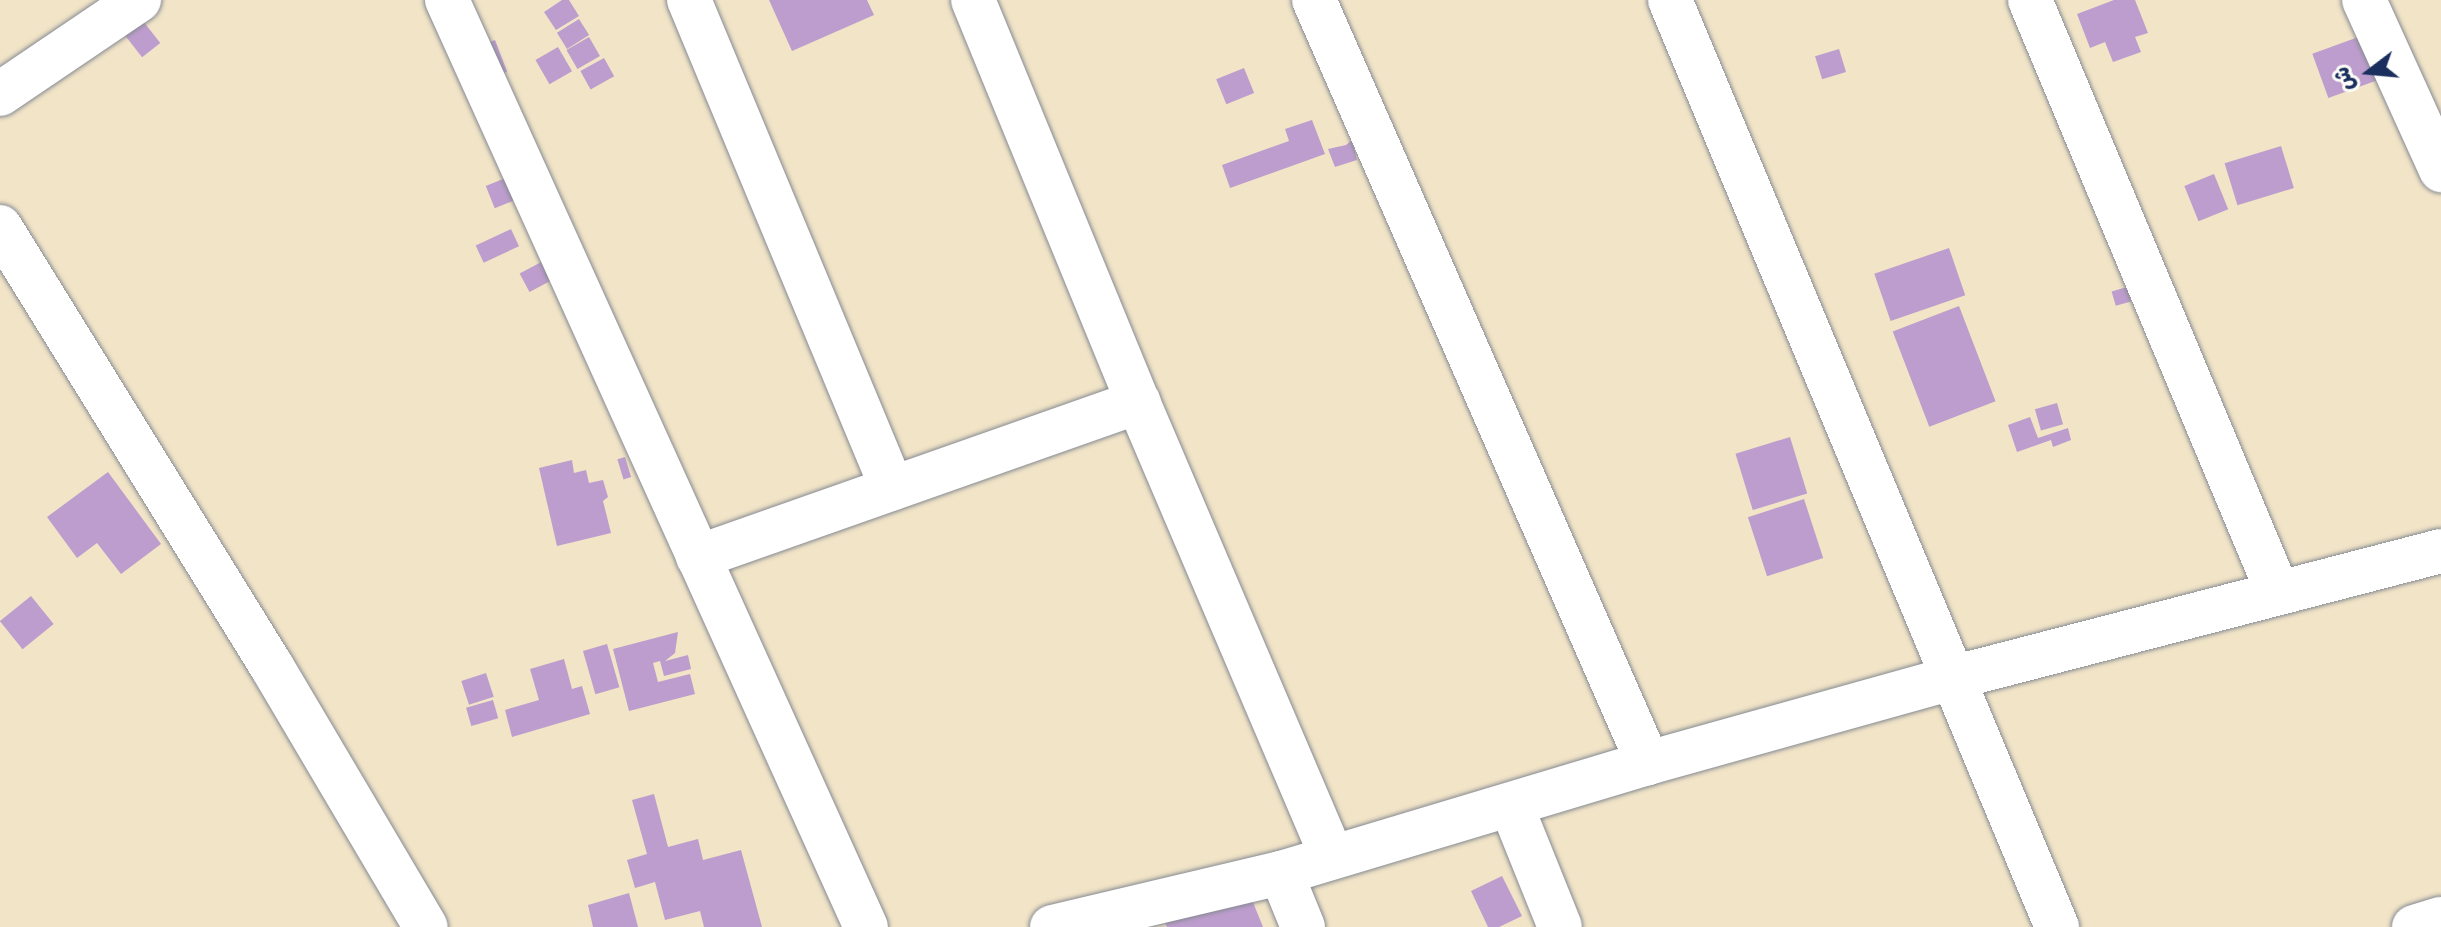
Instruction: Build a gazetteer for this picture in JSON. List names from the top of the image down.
{
  "north": "left"
}
